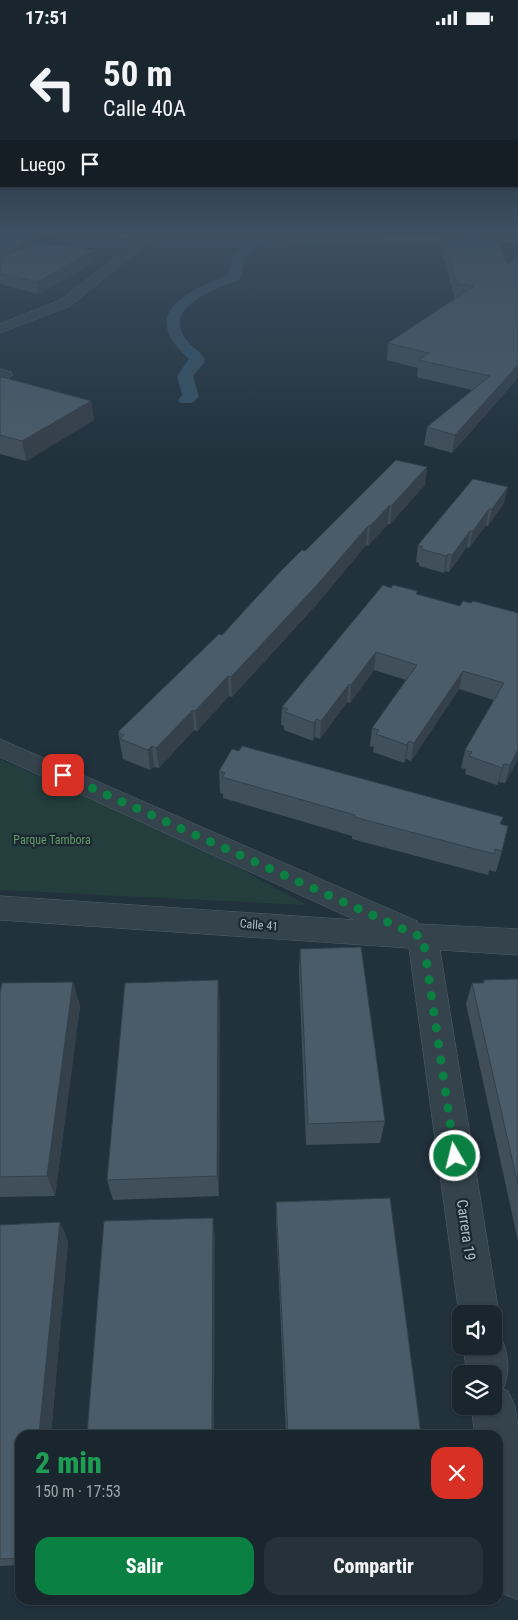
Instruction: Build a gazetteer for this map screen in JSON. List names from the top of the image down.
{
  "streets": {
    "street": ["Calle 41", "Carrera 19"]
  },
  "crossings": [
    ["Calle 41", "Carrera 19"]
  ],
  "parks": ["Parque Tambora"],
  "page": {
    "status": "17:51",
    "turn": ["50 m", "Calle 40A"],
    "then": "Luego",
    "heading": ["2 min", "150 m · 17:53"],
    "buttons": ["Salir", "Compartir"]
  }
}
